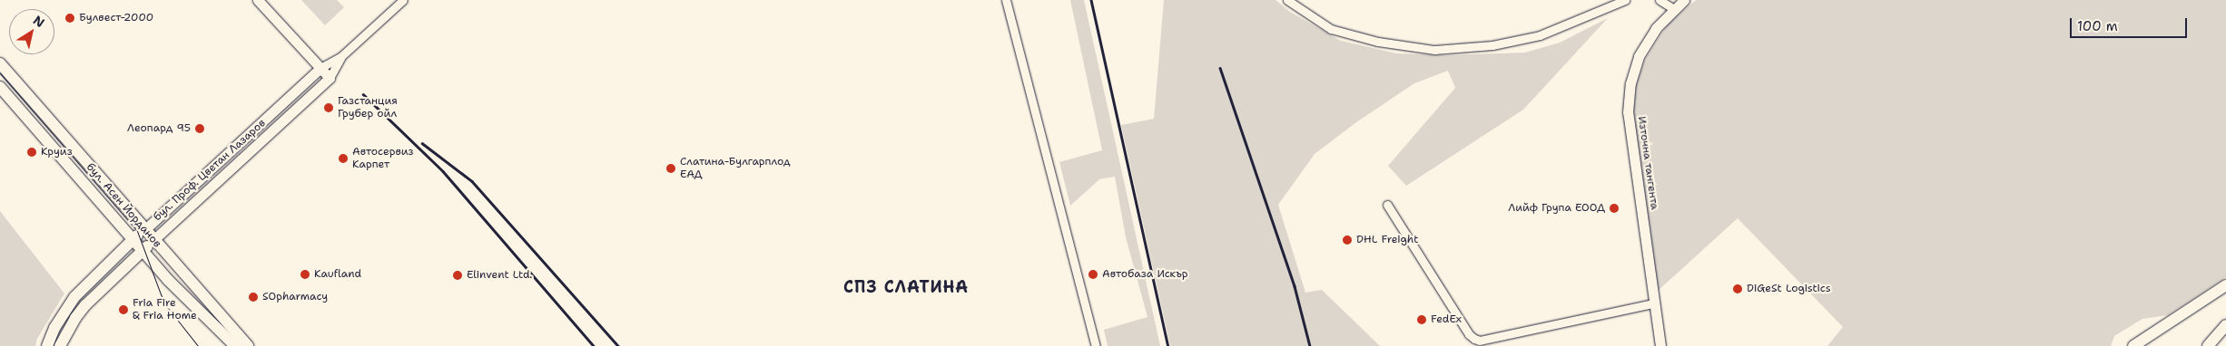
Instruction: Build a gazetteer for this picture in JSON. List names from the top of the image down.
{
  "streets": {
    "main road": ["бул. Проф. Цветан Лазаров", "бул. Асен Йорданов"],
    "street": ["Източна тангента"]
  },
  "crossings": [
    ["бул. Проф. Цветан Лазаров", "бул. Асен Йорданов"]
  ],
  "districts": ["СПЗ СЛАТИНА"],
  "places": [
    "Булвест-2000",
    "Газстанция Грубер ойл",
    "Леопард 95",
    "Круиз",
    "Автосервиз Карпет",
    "Слатина-Булгарплод ЕАД",
    "Лийф Група ЕООД",
    "DHL Freight",
    "Kaufland",
    "Автобаза Искър",
    "Elinvent Ltd.",
    "DiGeSt Logistics",
    "SOpharmacy",
    "Fria Fire & Fria Home",
    "FedEx"
  ],
  "scale_bar": "100 m",
  "north": "top right"
}
